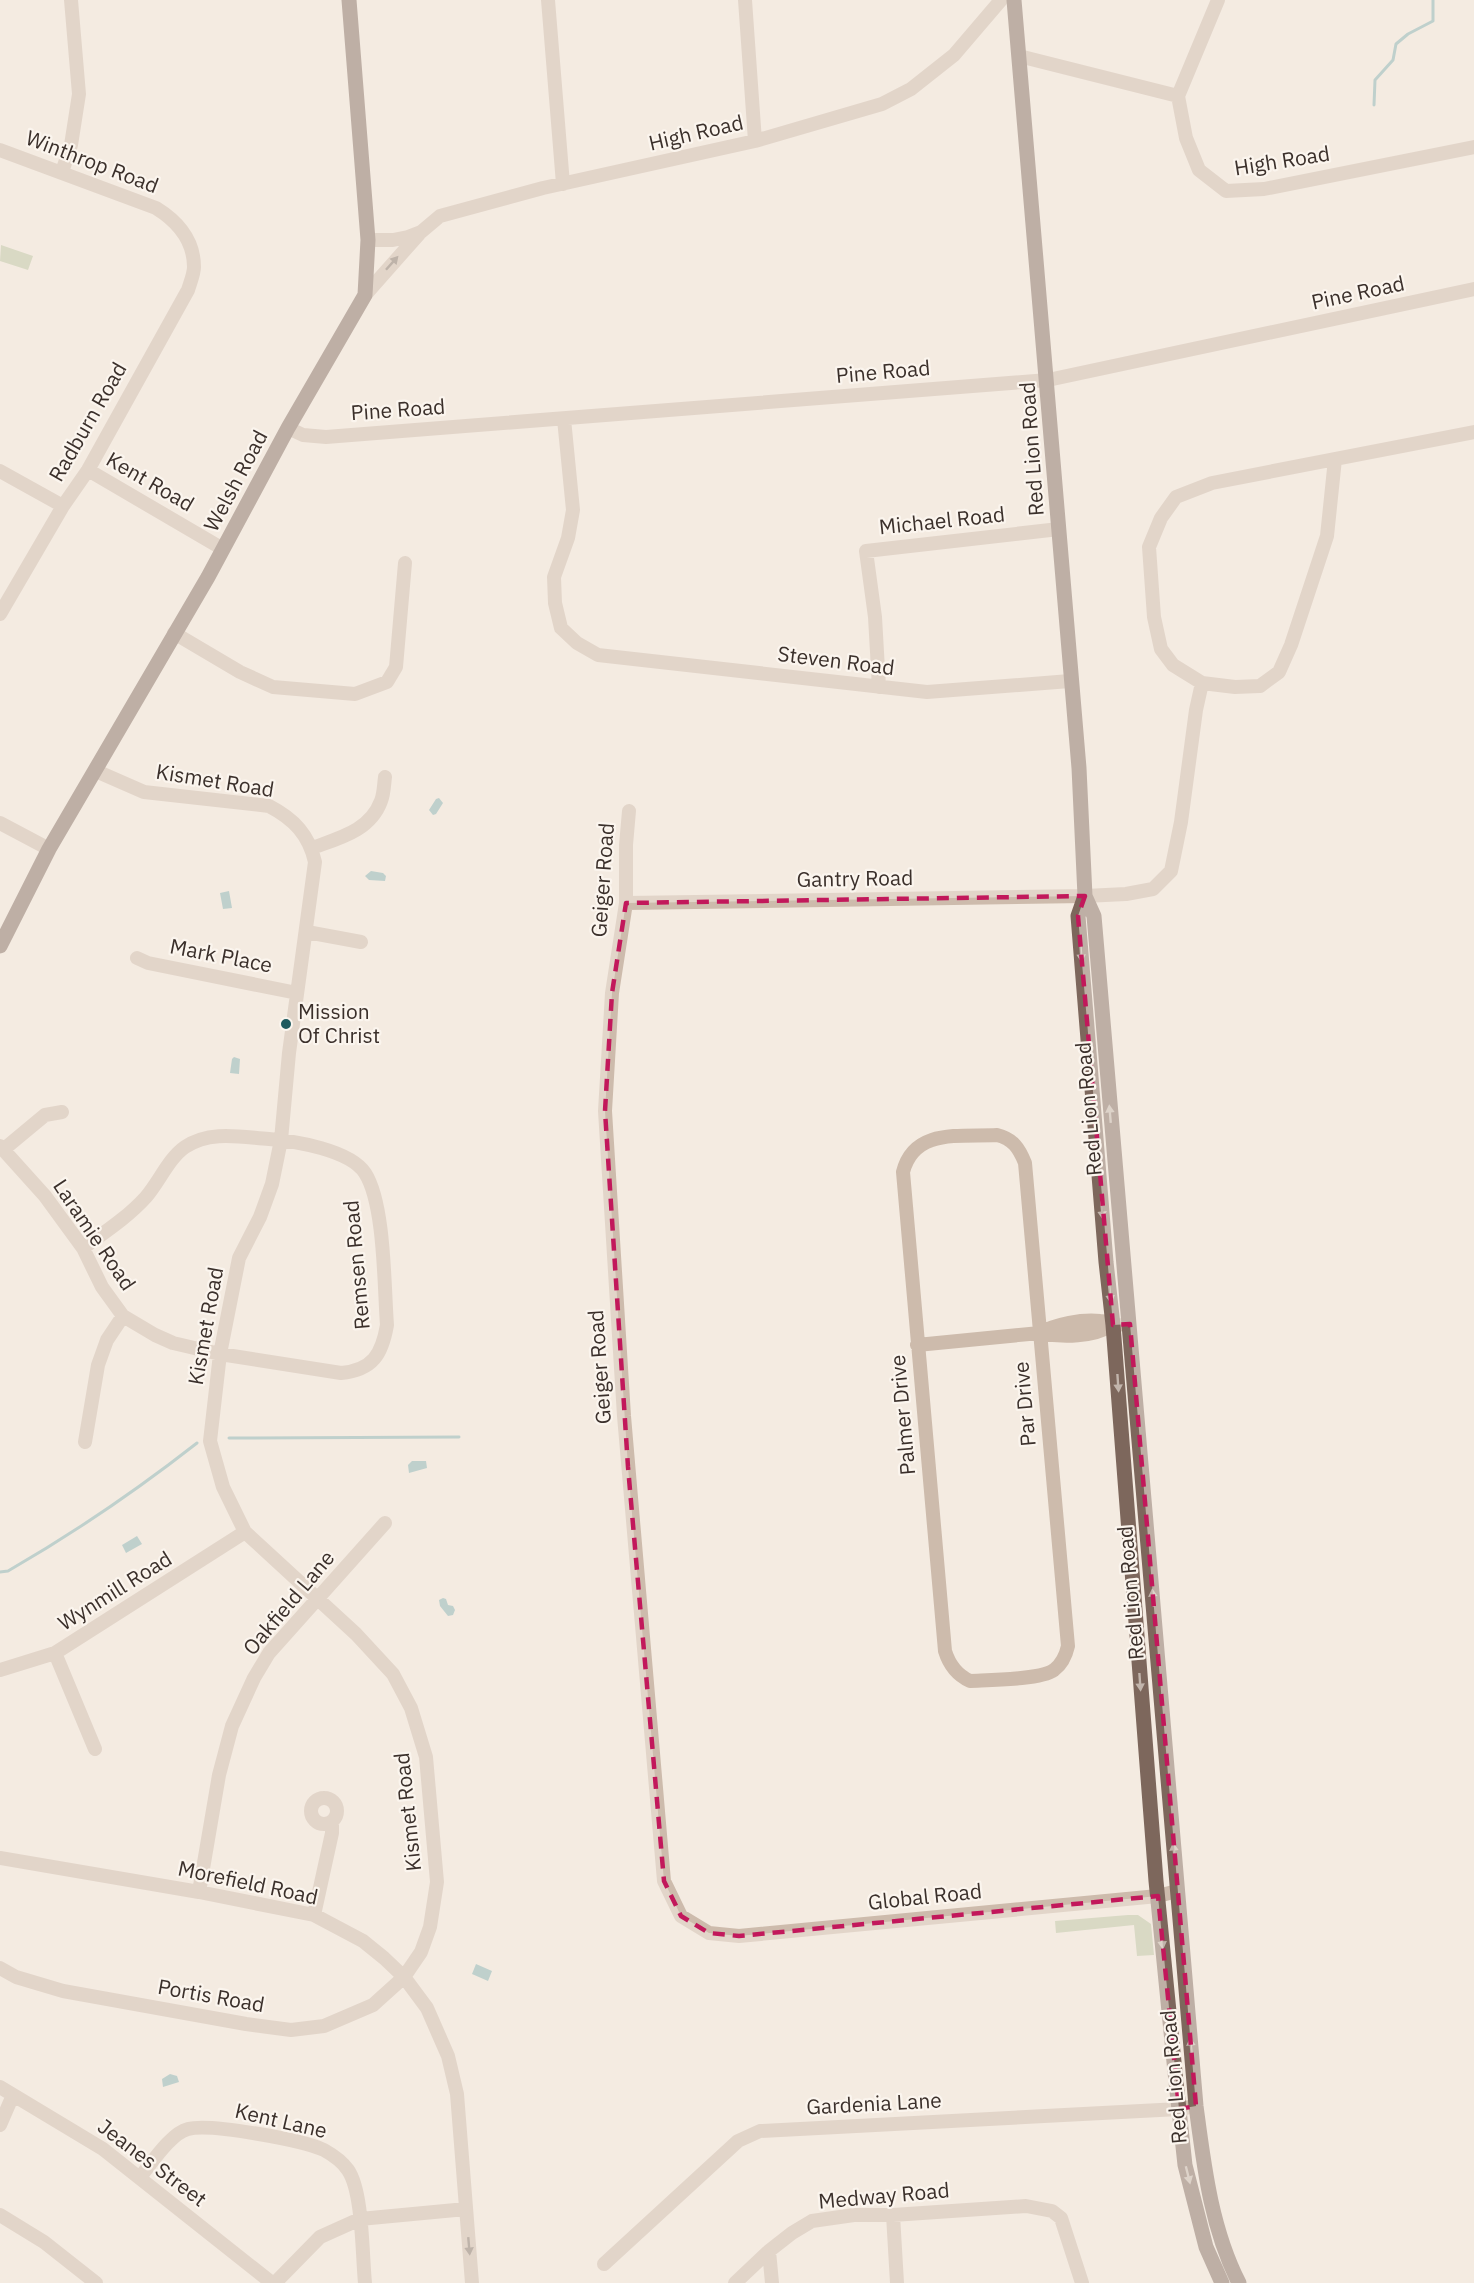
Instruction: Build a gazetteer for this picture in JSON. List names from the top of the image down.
{
  "streets": {
    "main road": ["Red Lion Road", "Welsh Road"],
    "street": [
      "High Road",
      "Winthrop Road",
      "Pine Road",
      "Radburn Road",
      "Kent Road",
      "Michael Road",
      "Steven Road",
      "Kismet Road",
      "Gantry Road",
      "Geiger Road",
      "Mark Place",
      "Laramie Road",
      "Remsen Road",
      "Par Drive",
      "Palmer Drive",
      "Wynmill Road",
      "Oakfield Lane",
      "Morefield Road",
      "Global Road",
      "Portis Road",
      "Gardenia Lane",
      "Kent Lane",
      "Jeanes Street",
      "Medway Road"
    ]
  },
  "crossings": [
    ["High Road", "Welsh Road"],
    ["Winthrop Road", "Radburn Road"],
    ["Pine Road", "Red Lion Road"],
    ["Pine Road", "Welsh Road"],
    ["Pine Road", "Steven Road"],
    ["Radburn Road", "Kent Road"],
    ["Red Lion Road", "Michael Road"],
    ["Red Lion Road", "Steven Road"],
    ["Red Lion Road", "Gantry Road"],
    ["Red Lion Road", "Global Road"],
    ["Red Lion Road", "Gardenia Lane"],
    ["Welsh Road", "Kent Road"],
    ["Welsh Road", "Kismet Road"],
    ["Michael Road", "Steven Road"],
    ["Kismet Road", "Mark Place"],
    ["Kismet Road", "Laramie Road"],
    ["Kismet Road", "Remsen Road"],
    ["Kismet Road", "Wynmill Road"],
    ["Kismet Road", "Oakfield Lane"],
    ["Kismet Road", "Morefield Road"],
    ["Kismet Road", "Portis Road"],
    ["Gantry Road", "Geiger Road"],
    ["Geiger Road", "Global Road"],
    ["Laramie Road", "Remsen Road"],
    ["Par Drive", "Palmer Drive"],
    ["Oakfield Lane", "Morefield Road"],
    ["Morefield Road", "Portis Road"],
    ["Kent Lane", "Jeanes Street"]
  ],
  "places": ["Mission Of Christ"]
}
